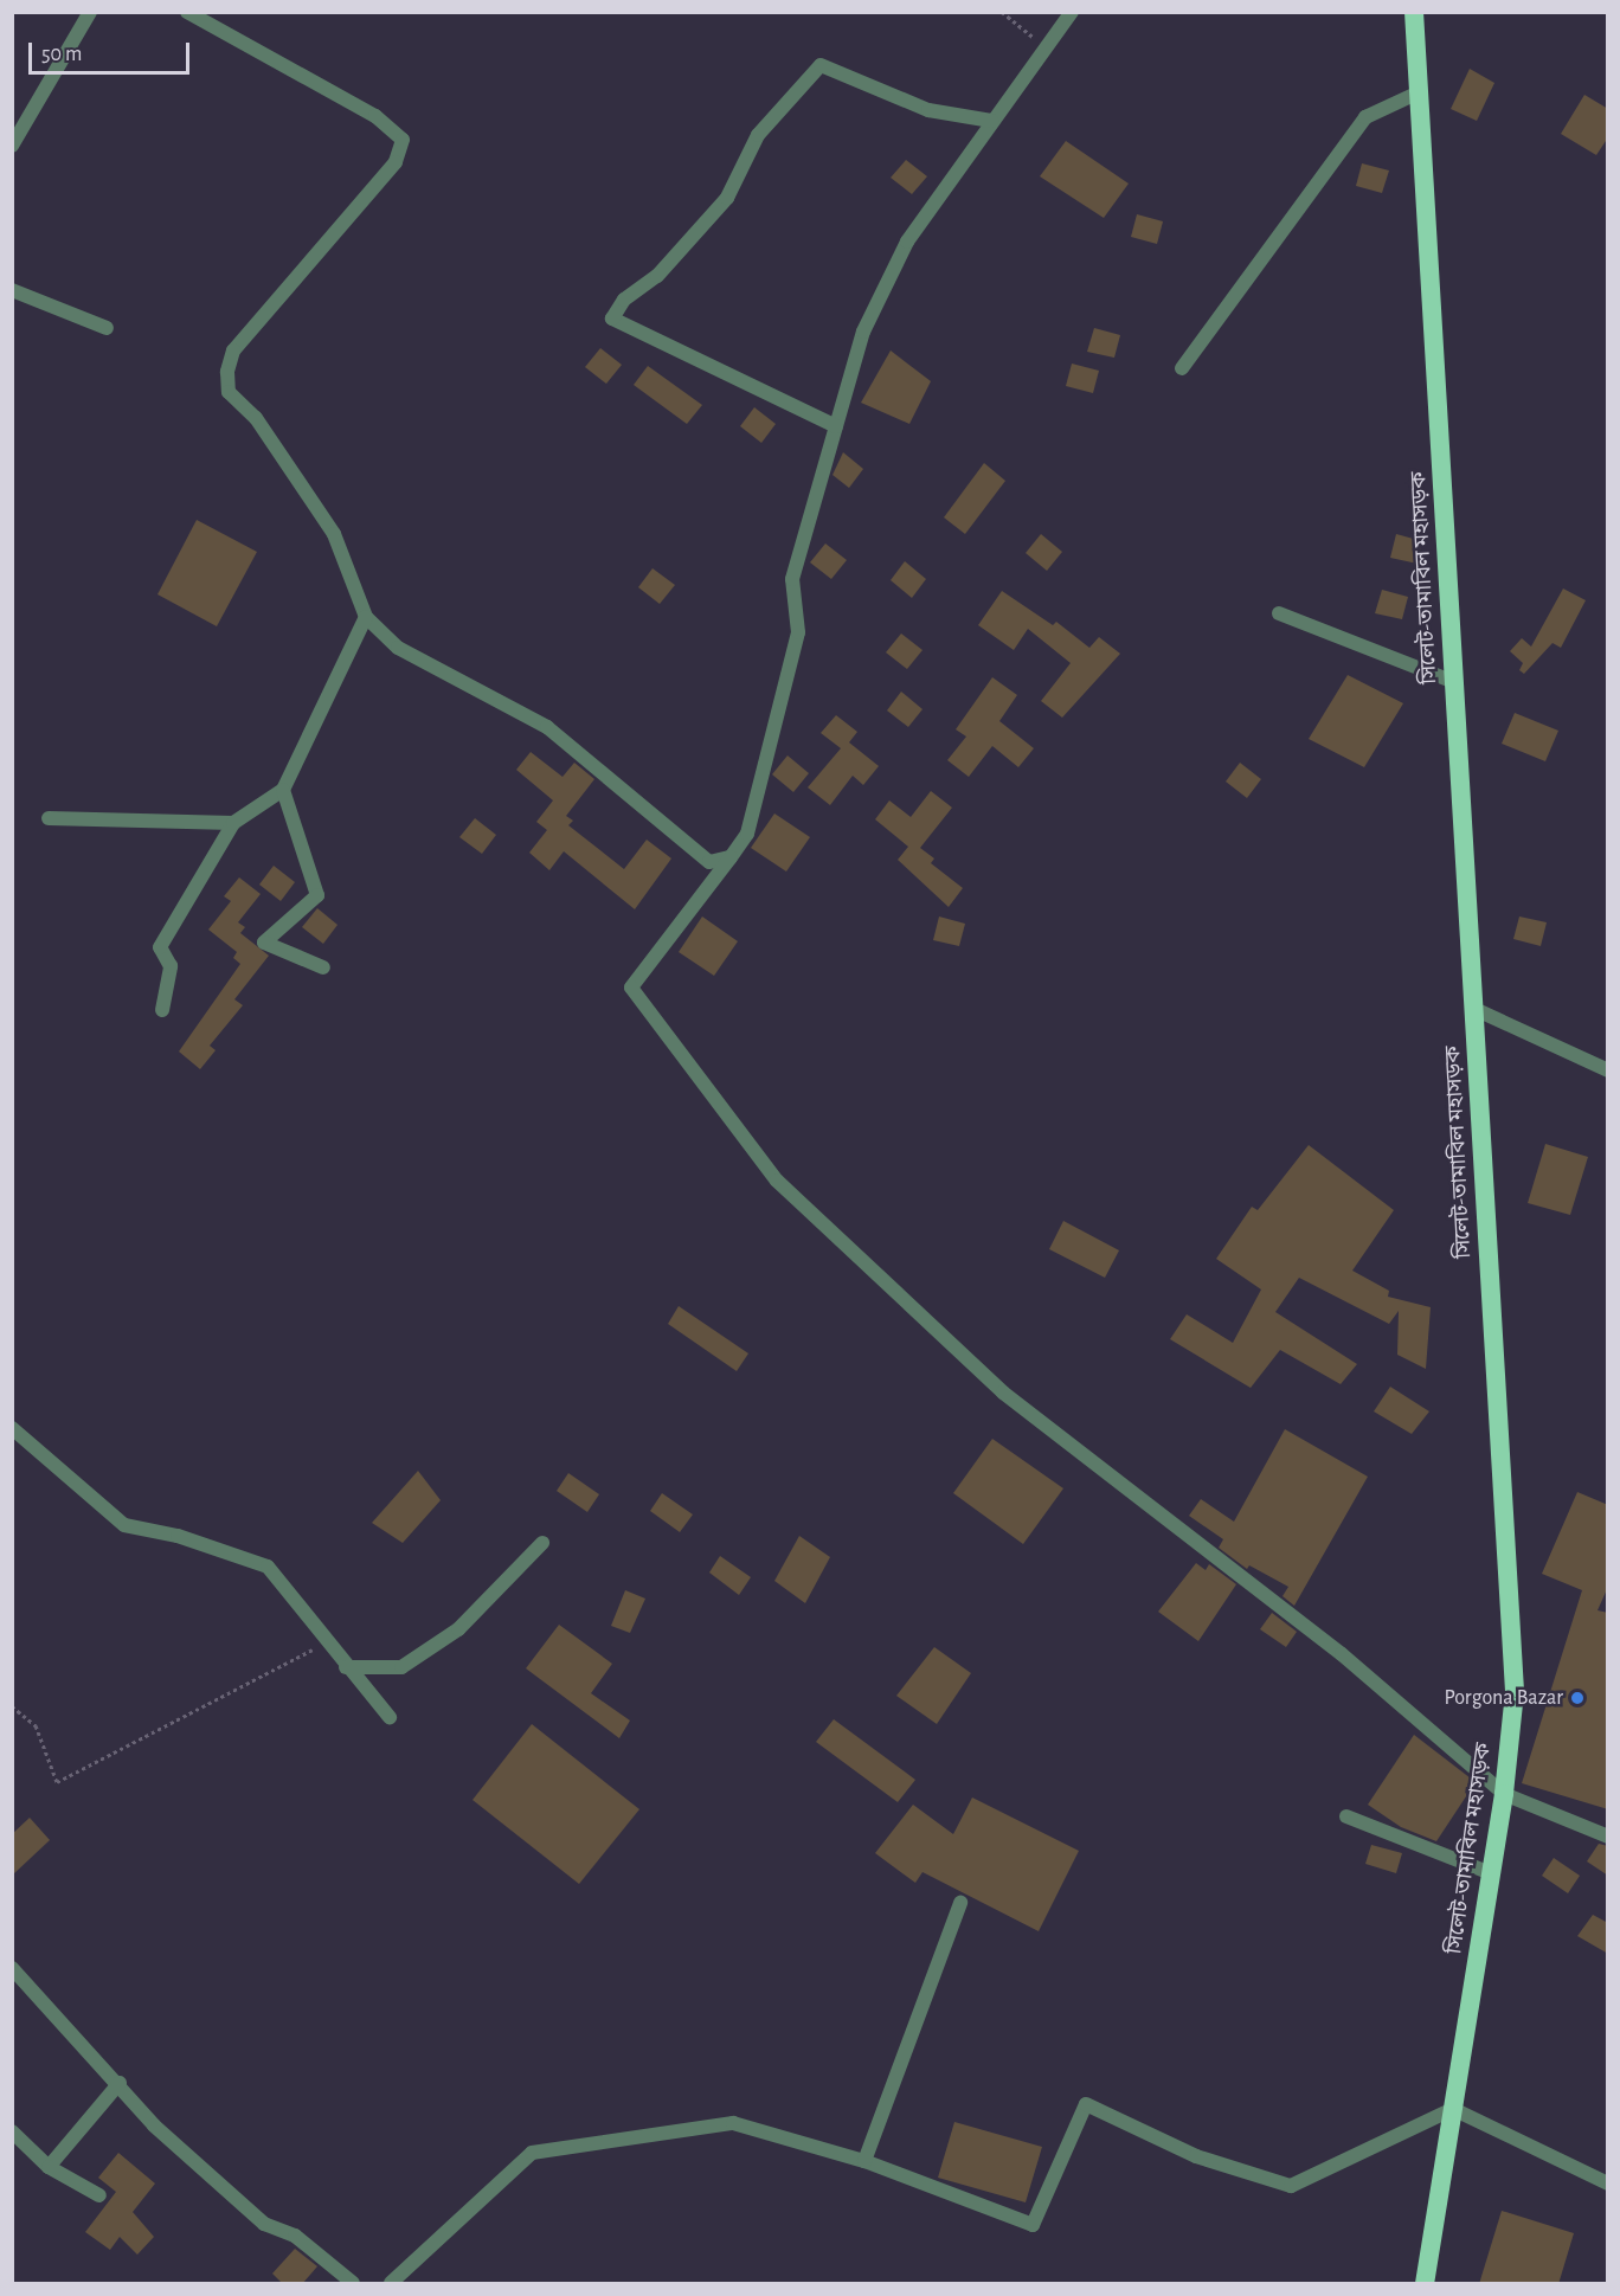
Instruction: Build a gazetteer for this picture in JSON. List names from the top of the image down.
{
  "streets": {
    "highway": ["সিলেট-তামাবিল মহাসড়ক"]
  },
  "places": ["Porgona Bazar"],
  "scale_bar": "50 m"
}
